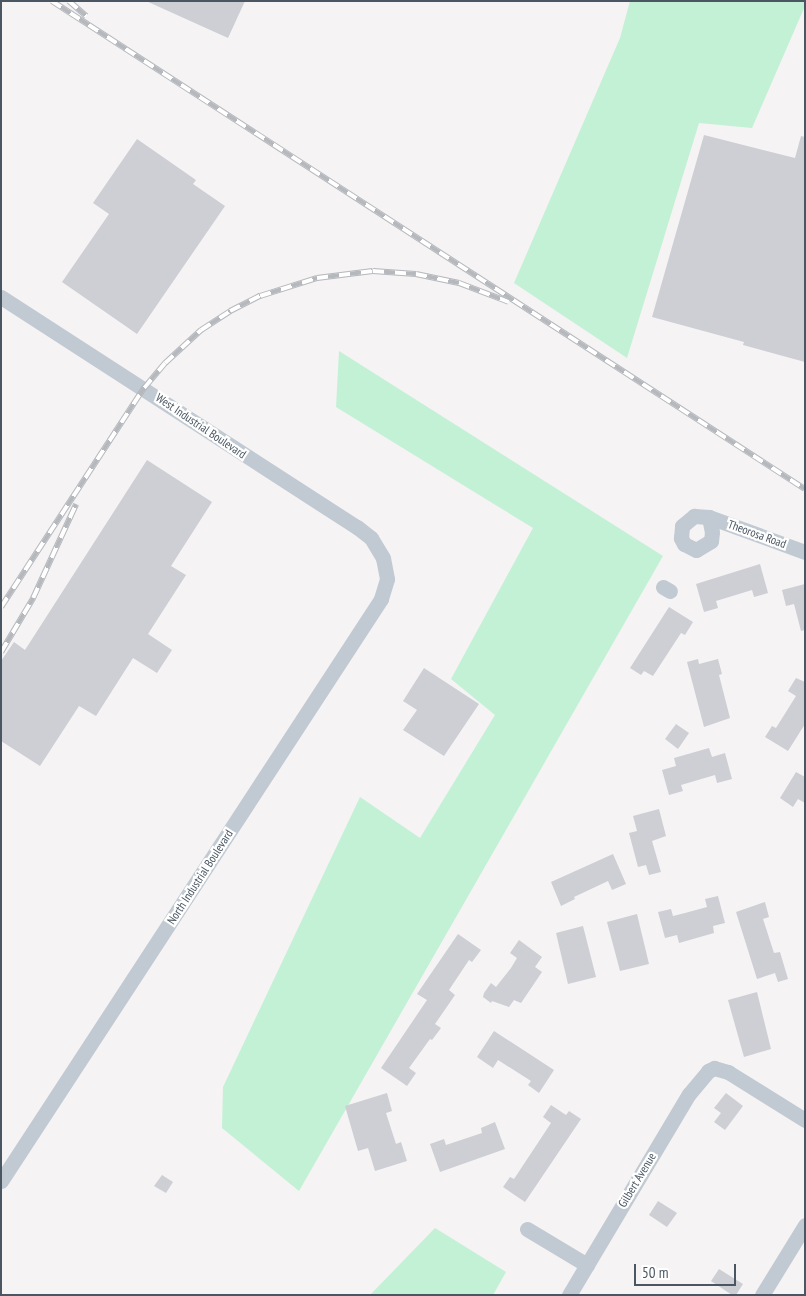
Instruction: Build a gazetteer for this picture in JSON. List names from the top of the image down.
{
  "streets": {
    "street": [
      "West Industrial Boulevard",
      "Theorosa Road",
      "North Industrial Boulevard",
      "Gilbert Avenue"
    ]
  },
  "crossings": [
    ["West Industrial Boulevard", "North Industrial Boulevard"]
  ],
  "scale_bar": "50 m"
}
